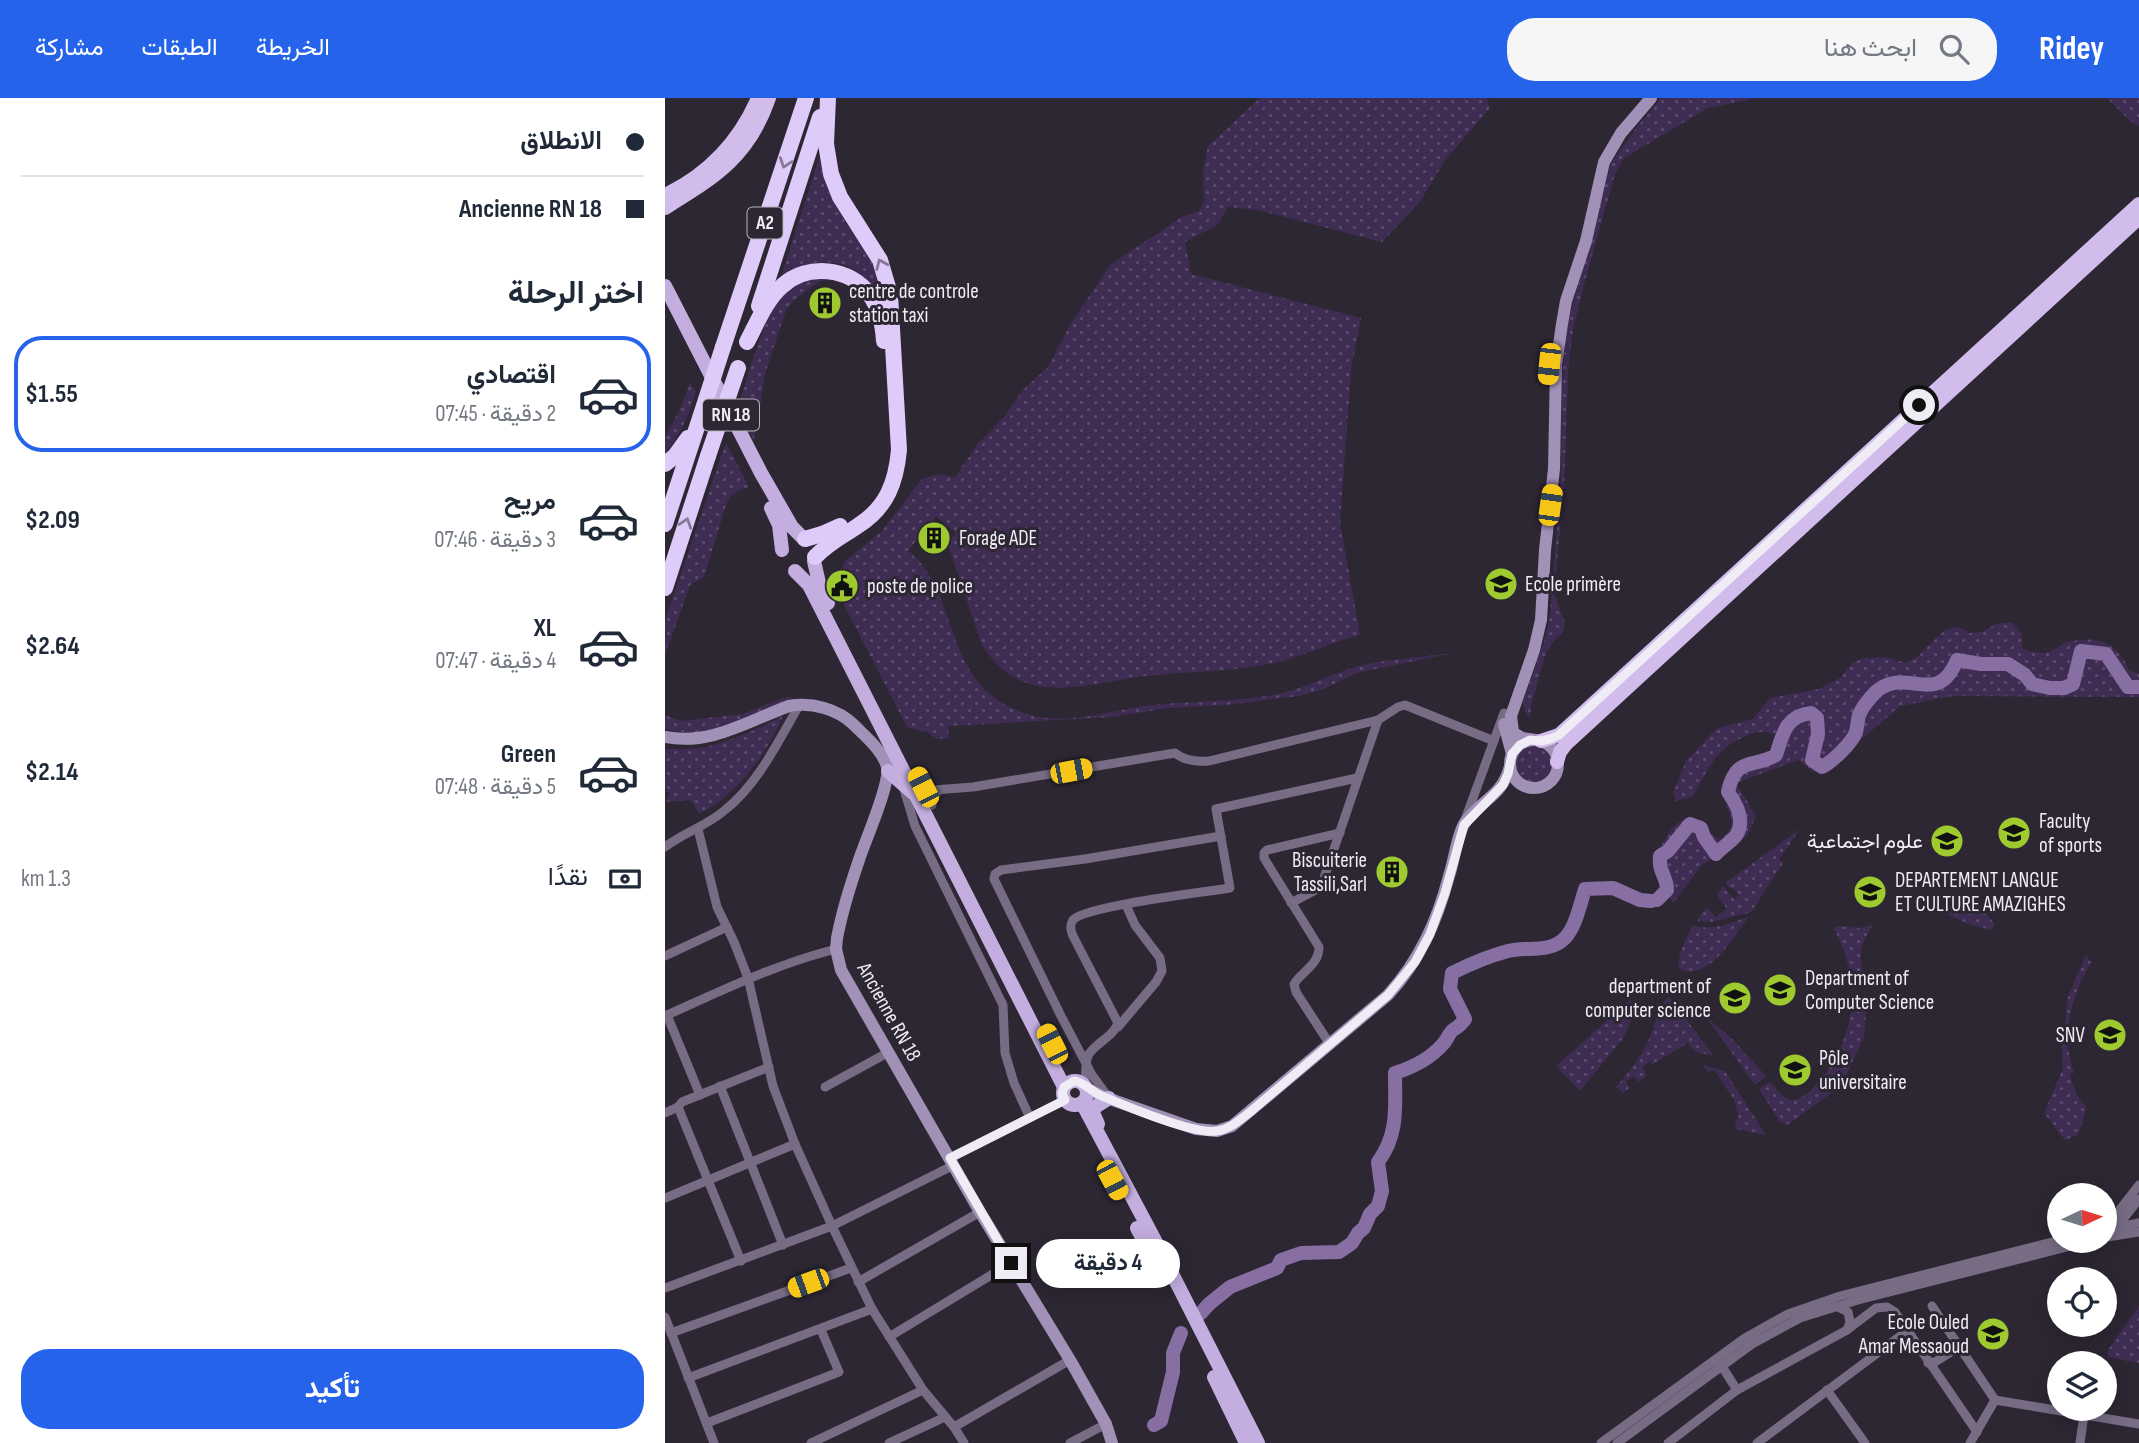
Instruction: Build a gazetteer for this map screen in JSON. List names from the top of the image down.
{
  "streets": {
    "highway": ["A2"],
    "main road": ["RN 18", "Ancienne RN 18"]
  },
  "places": {
    "building": ["centre de controle station taxi", "Forage ADE", "Biscuiterie Tassili,Sarl"],
    "school or university": [
      "Ecole primère",
      "Faculty of sports",
      "علوم اجتماعية",
      "DEPARTEMENT LANGUE ET CULTURE AMAZIGHES",
      "Department of Computer Science",
      "department of computer science",
      "SNV",
      "Pôle universitaire",
      "Ecole Ouled Amar Messaoud"
    ],
    "public building": ["poste de police"]
  },
  "north": "right",
  "page": {
    "header": "Ridey",
    "search": "ابحث هنا",
    "nav": ["الخريطة", "الطبقات", "مشاركة"],
    "banner": ["الانطلاق", "Ancienne RN 18"],
    "heading": "اختر الرحلة",
    "list": [
      {
        "name": "اقتصادي",
        "note": "2 دقيقة · 07:45",
        "value": "$1.55"
      },
      {
        "name": "مريح",
        "note": "3 دقيقة · 07:46",
        "value": "$2.09"
      },
      {
        "name": "XL",
        "note": "4 دقيقة · 07:47",
        "value": "$2.64"
      },
      {
        "name": "Green",
        "note": "5 دقيقة · 07:48",
        "value": "$2.14"
      }
    ],
    "pay": ["نقدًا", "1.3 km"],
    "bubble": "4 دقيقة",
    "buttons": "تأكيد"
  }
}
